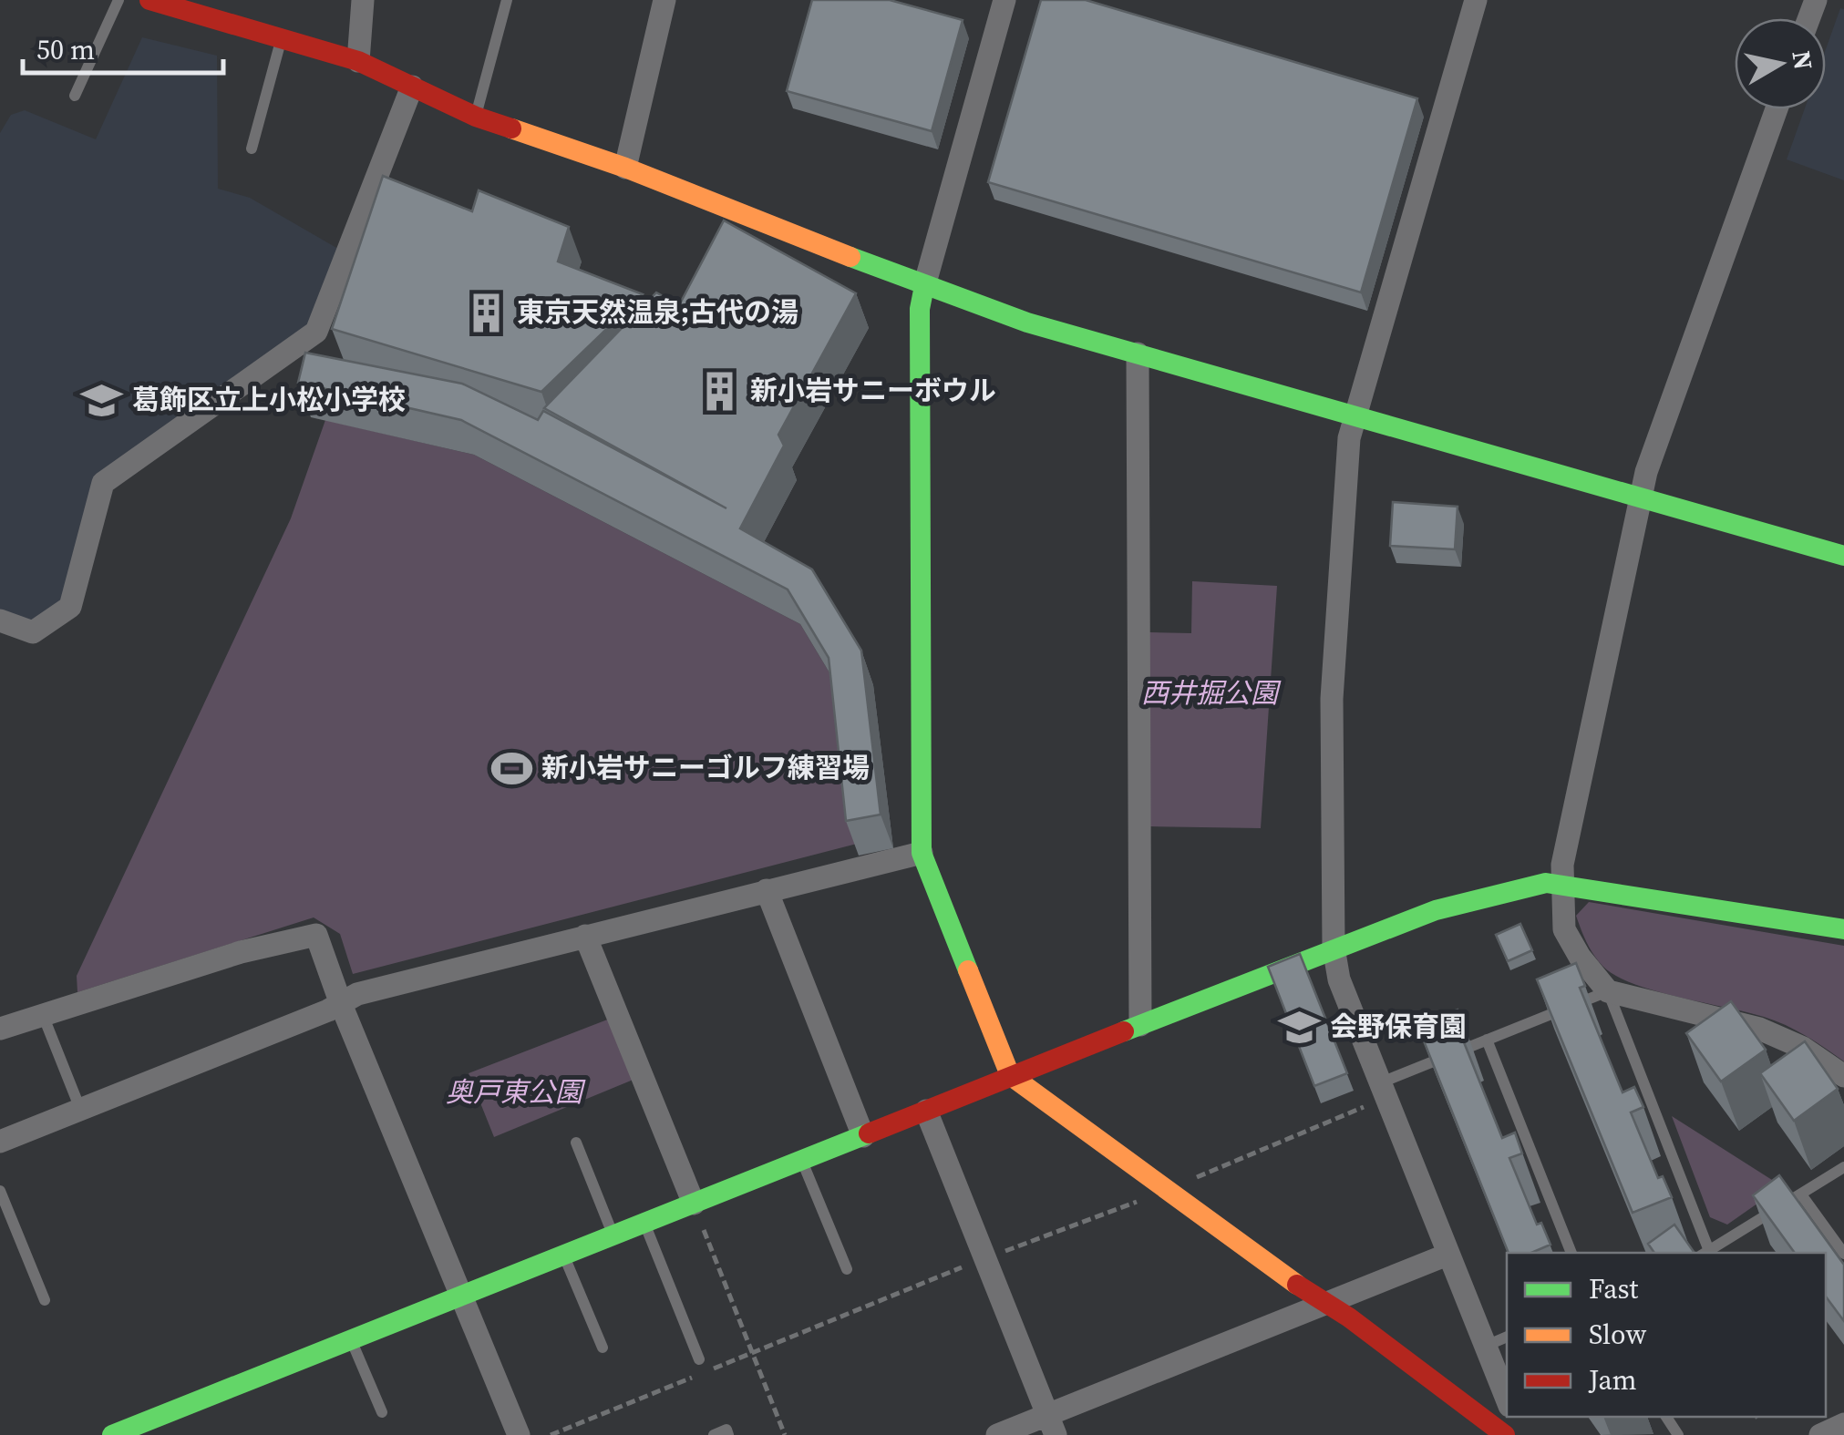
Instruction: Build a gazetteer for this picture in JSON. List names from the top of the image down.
{
  "parks": ["西井掘公園", "奥戸東公園"],
  "places": {
    "building": ["東京天然温泉;古代の湯", "新小岩サニーボウル"],
    "school or university": ["葛飾区立上小松小学校", "会野保育園"],
    "sports": ["新小岩サニーゴルフ練習場"]
  },
  "legend": ["Fast", "Slow", "Jam"],
  "scale_bar": "50 m",
  "north": "right"
}
